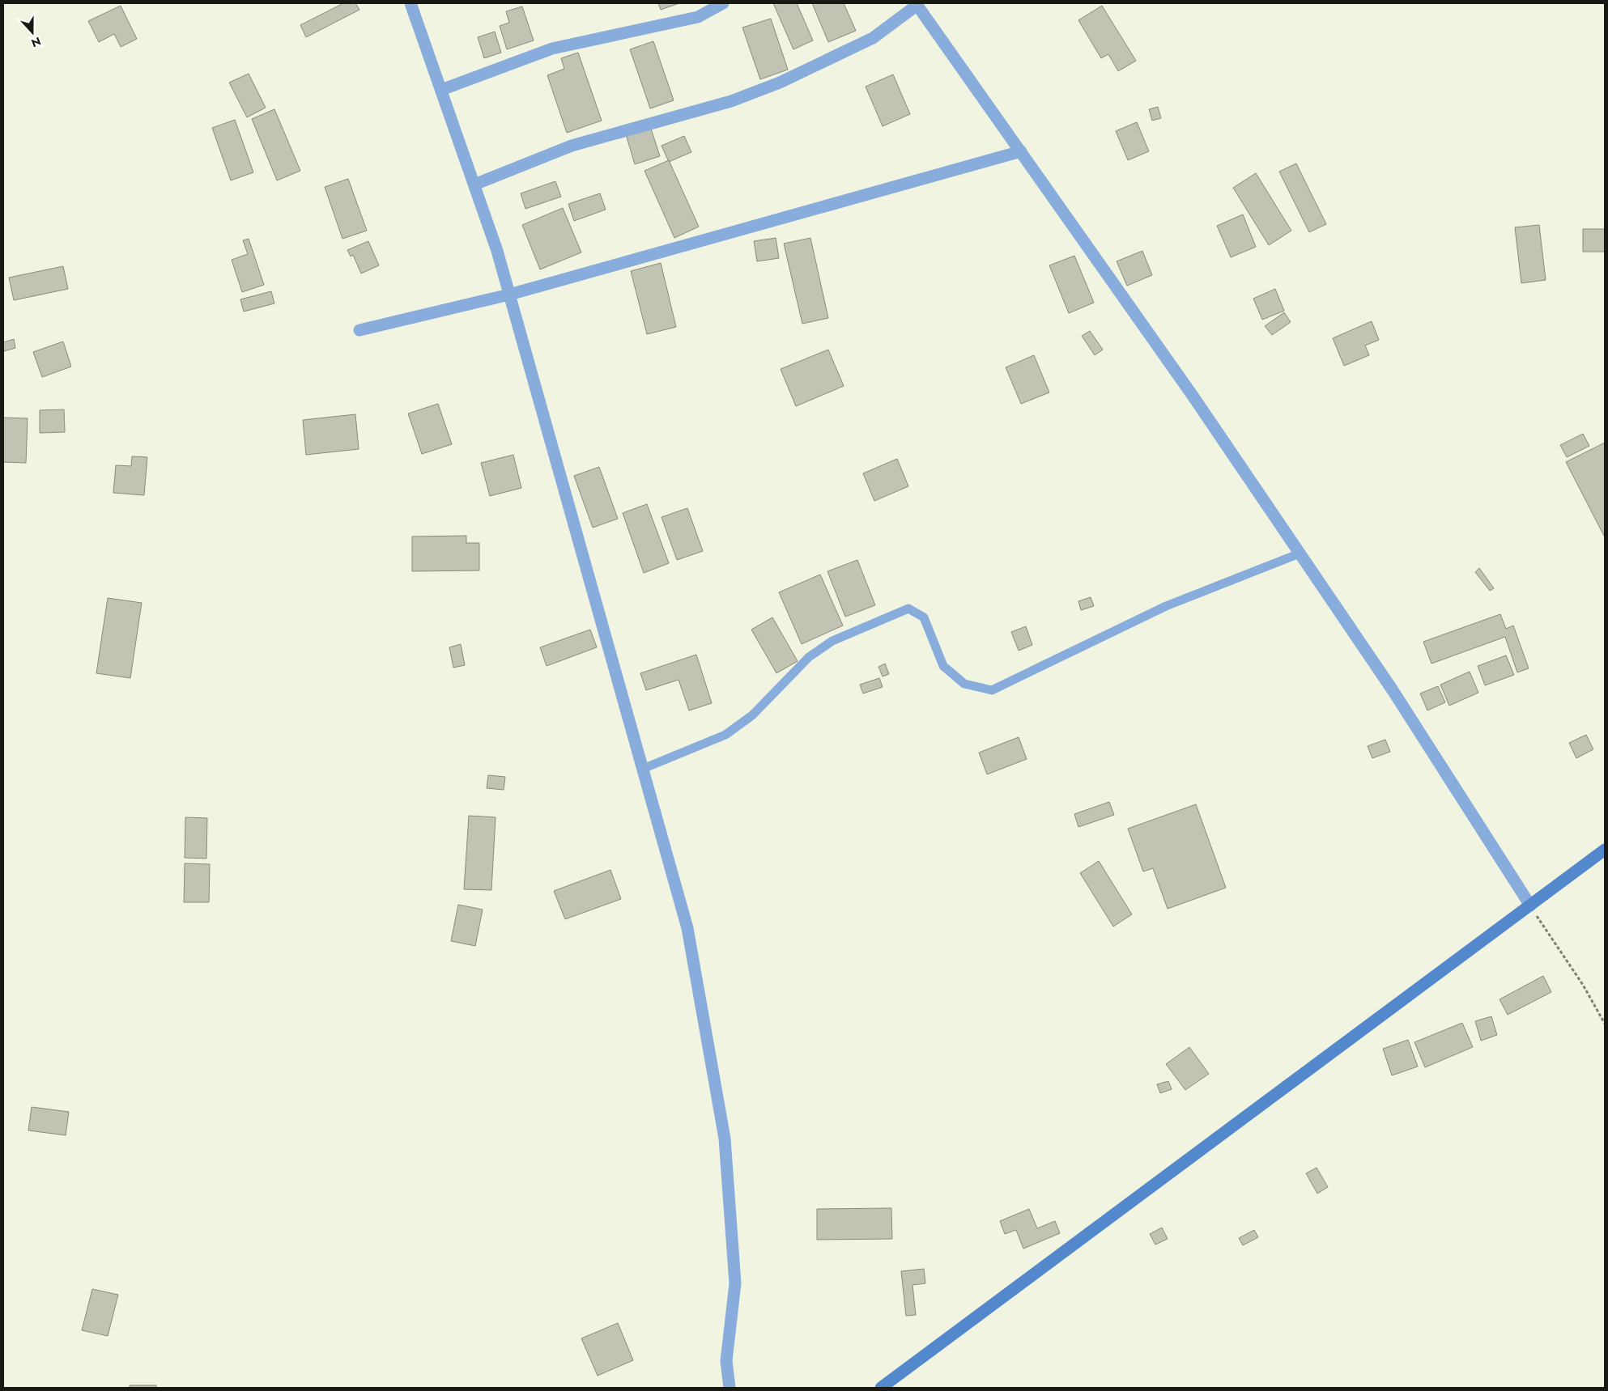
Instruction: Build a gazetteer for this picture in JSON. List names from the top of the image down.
{
  "north": "bottom"
}
